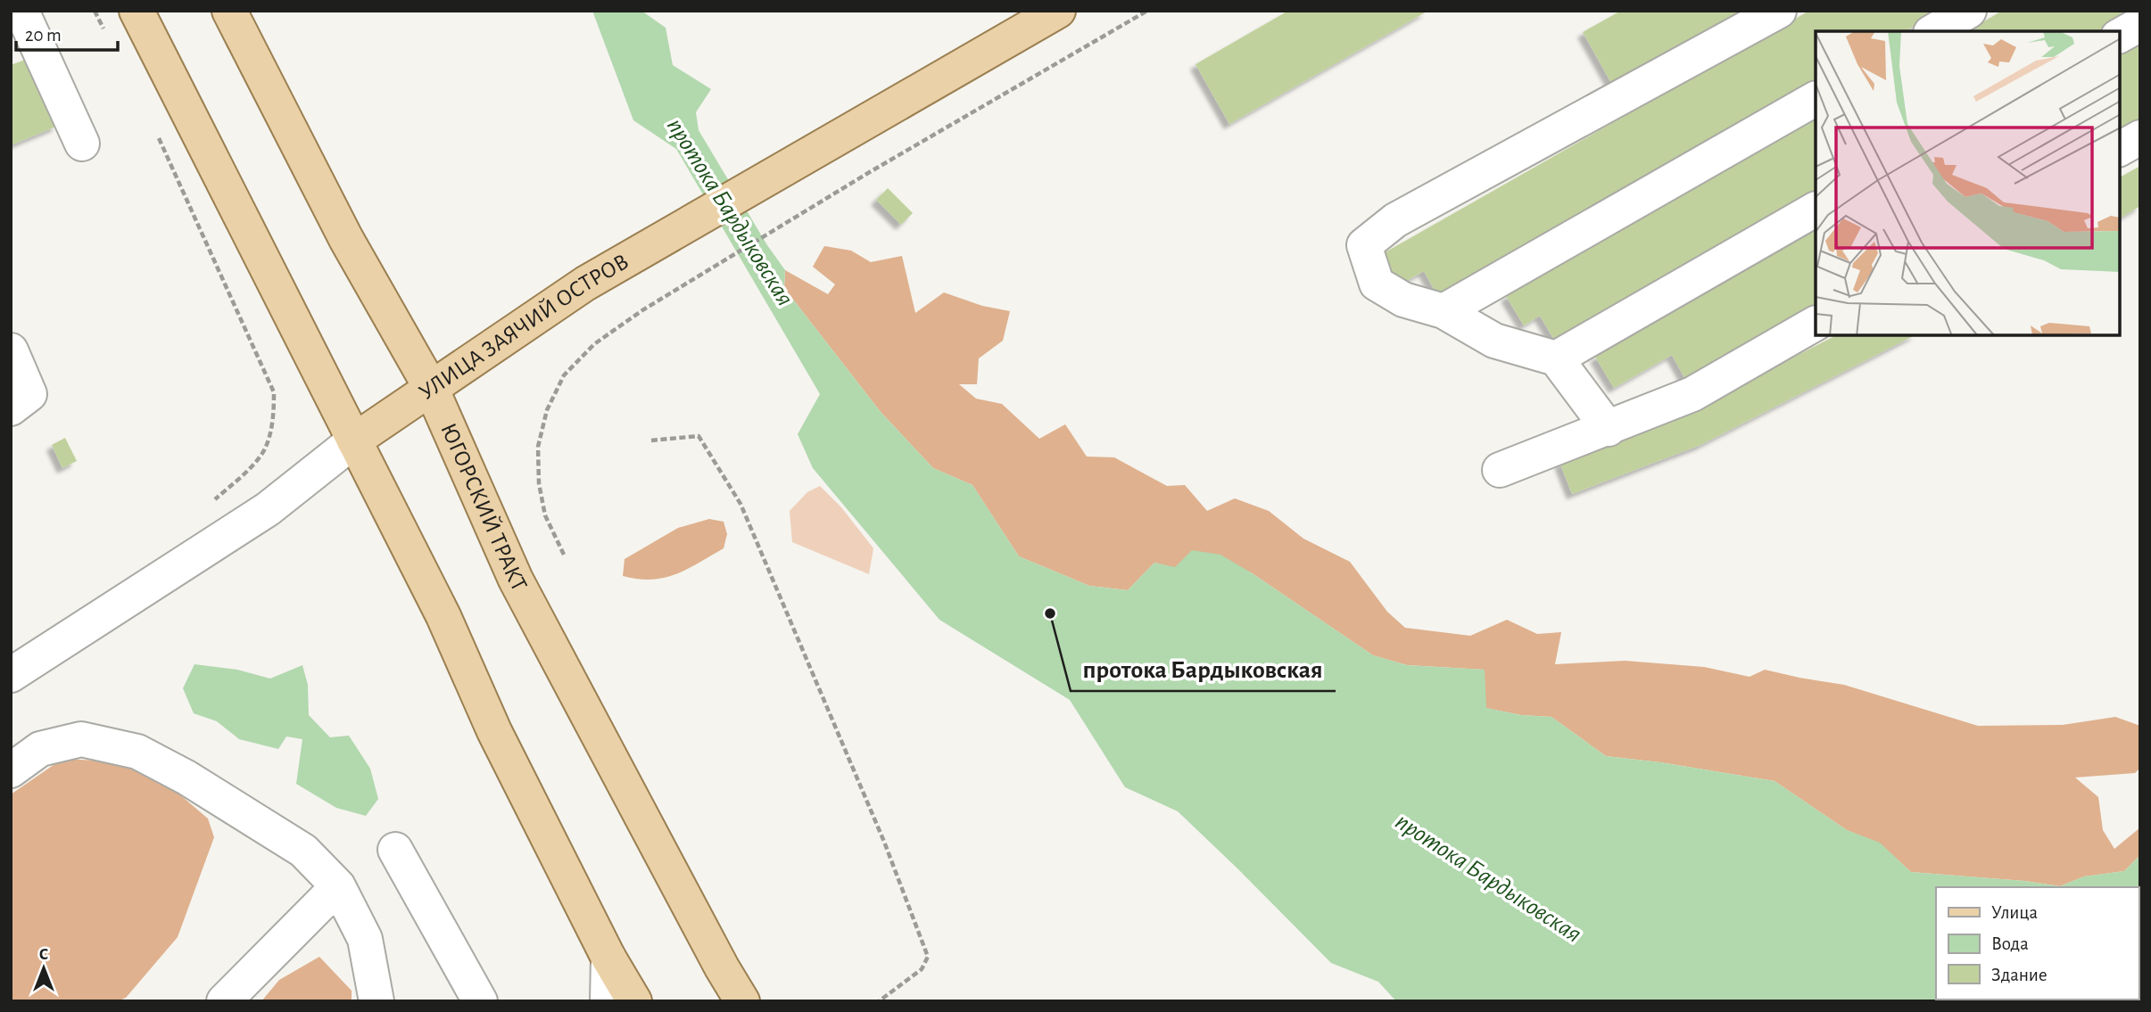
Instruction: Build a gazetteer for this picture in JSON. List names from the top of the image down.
{
  "streets": {
    "main road": ["УЛИЦА ЗАЯЧИЙ ОСТРОВ", "ЮГОРСКИЙ ТРАКТ"]
  },
  "crossings": [
    ["УЛИЦА ЗАЯЧИЙ ОСТРОВ", "ЮГОРСКИЙ ТРАКТ"]
  ],
  "water": ["протока Бардыковская"],
  "places": ["протока Бардыковская"],
  "legend": ["Улица", "Вода", "Здание"],
  "scale_bar": "20 m",
  "north": "top"
}
